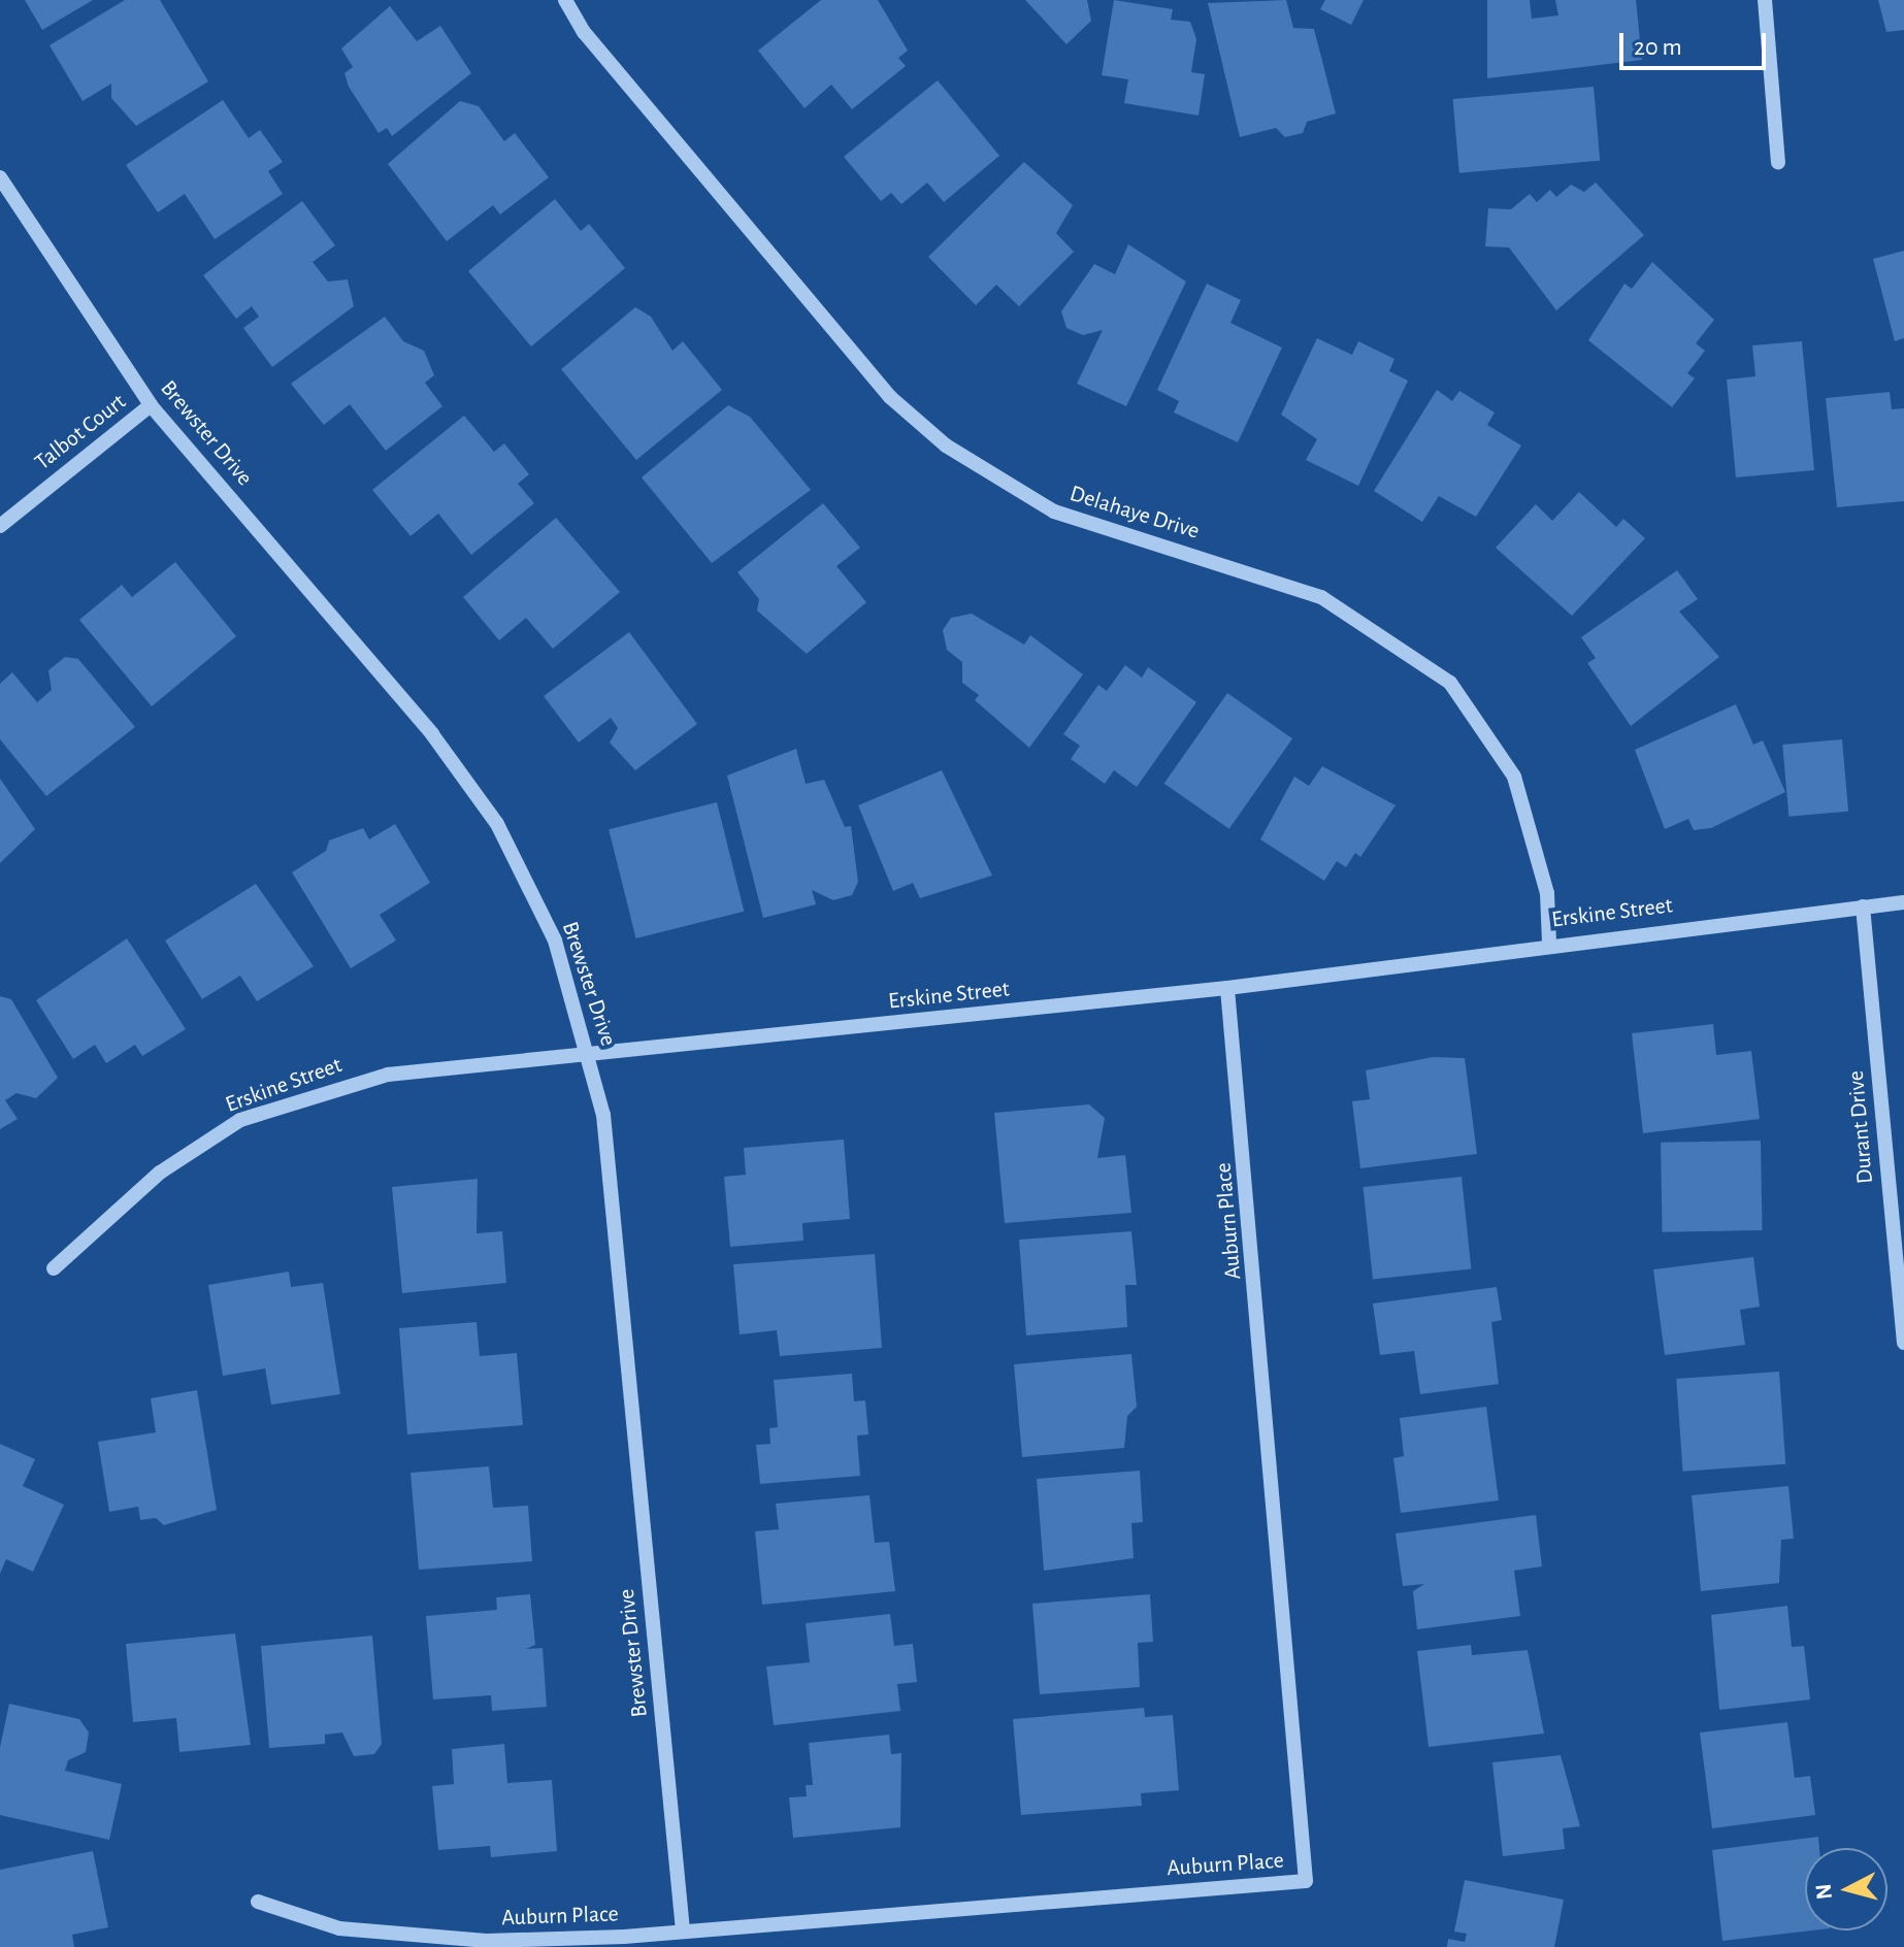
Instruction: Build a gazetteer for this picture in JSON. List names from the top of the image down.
{
  "streets": {
    "street": [
      "Talbot Court",
      "Brewster Drive",
      "Delahaye Drive",
      "Erskine Street",
      "Durant Drive",
      "Auburn Place"
    ]
  },
  "crossings": [
    ["Talbot Court", "Brewster Drive"],
    ["Brewster Drive", "Erskine Street"],
    ["Brewster Drive", "Auburn Place"],
    ["Delahaye Drive", "Erskine Street"],
    ["Erskine Street", "Durant Drive"],
    ["Erskine Street", "Auburn Place"]
  ],
  "scale_bar": "20 m",
  "north": "left"
}
